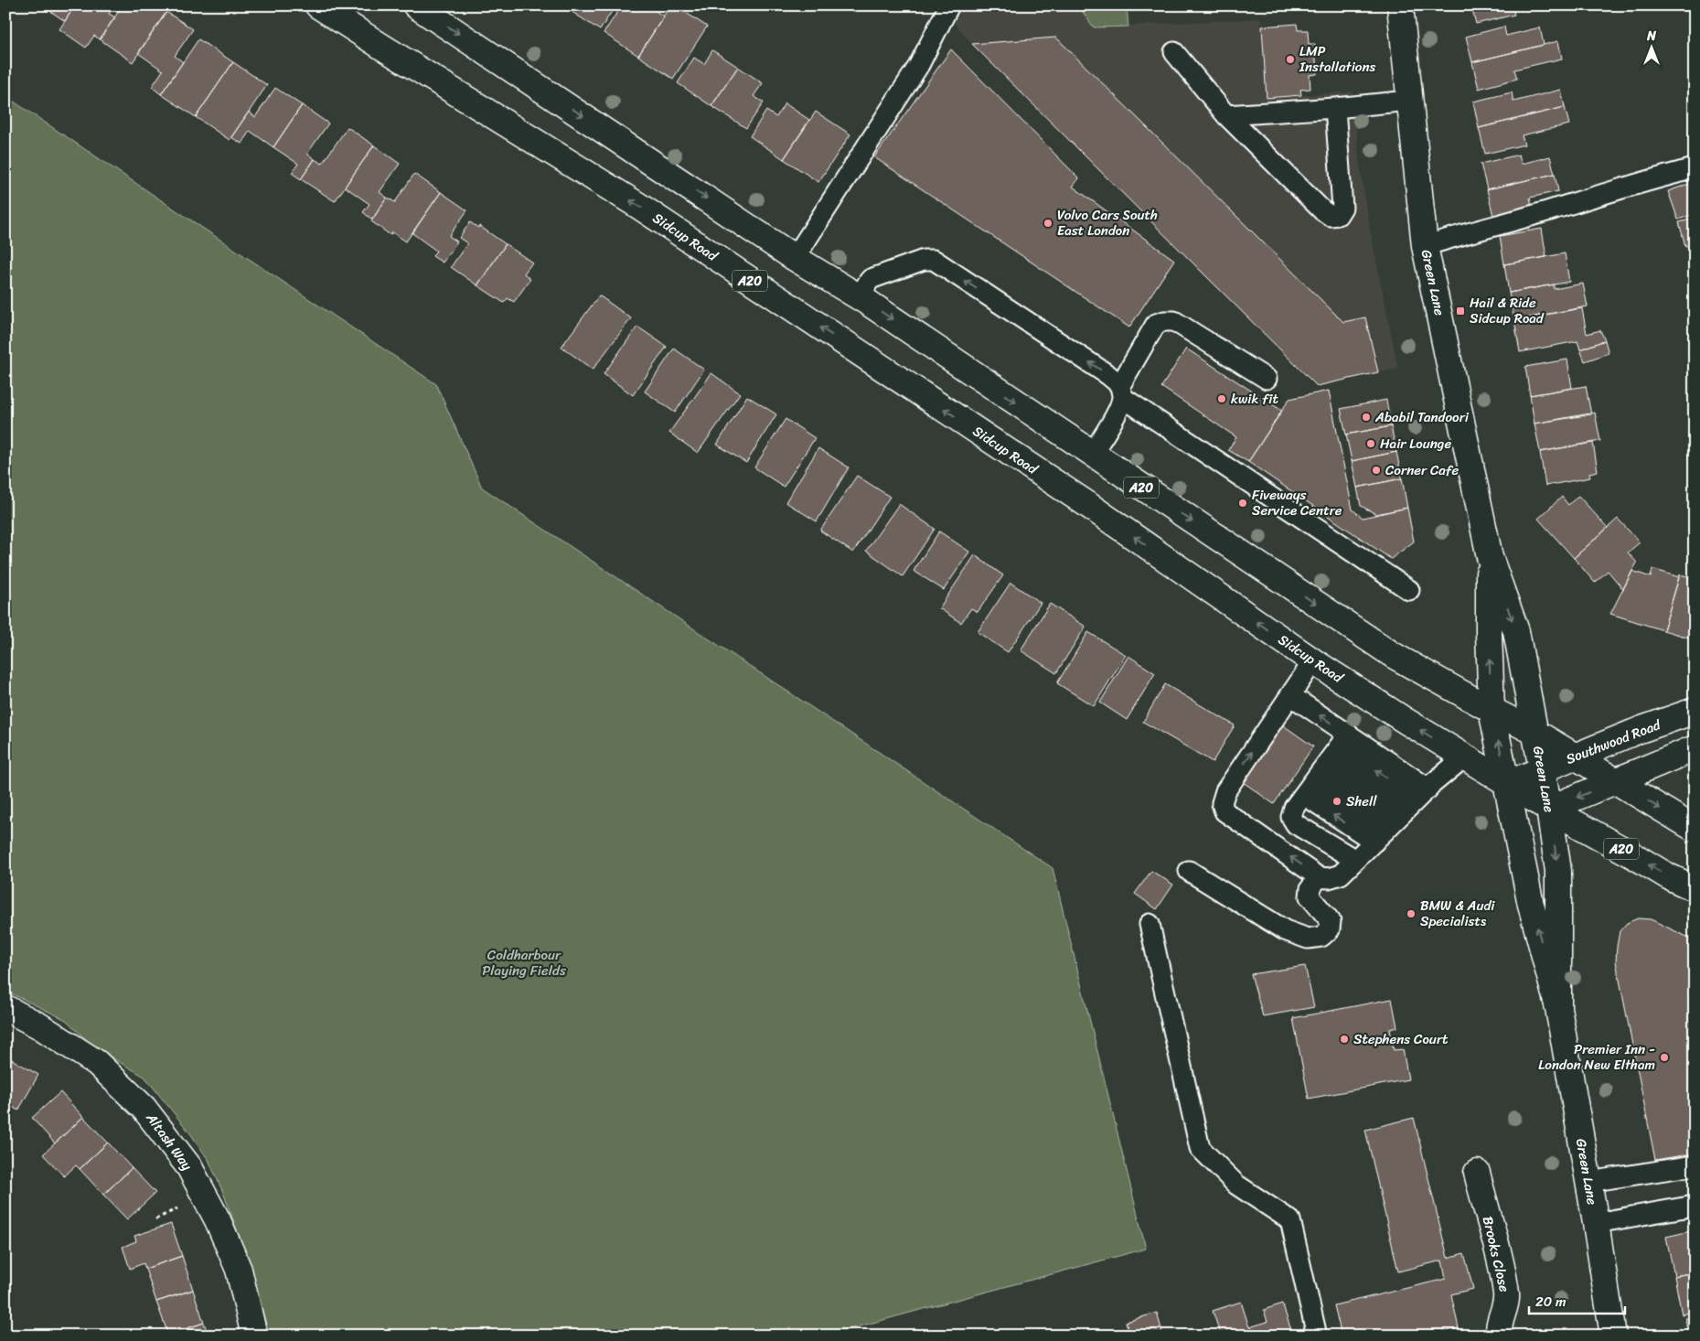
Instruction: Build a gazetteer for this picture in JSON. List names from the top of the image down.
{
  "streets": {
    "main road": [
      "Sidcup Road",
      "A20",
      "Green Lane",
      "Southwood Road",
      "Altash Way",
      "Brooks Close"
    ]
  },
  "crossings": [
    ["Sidcup Road", "Green Lane"],
    ["Sidcup Road", "Southwood Road"],
    ["A20", "Green Lane"],
    ["A20", "Southwood Road"],
    ["Green Lane", "Southwood Road"]
  ],
  "parks": ["Coldharbour Playing Fields"],
  "places": {
    "other": [
      "LMP Installations",
      "Volvo Cars South East London",
      "kwik fit",
      "Ababil Tandoori",
      "Hair Lounge",
      "Corner Cafe",
      "Fiveways Service Centre",
      "Shell",
      "BMW & Audi Specialists",
      "Stephens Court",
      "Premier Inn - London New Eltham"
    ],
    "transit": ["Hail & Ride Sidcup Road"]
  },
  "scale_bar": "20 m",
  "north": "top"
}
